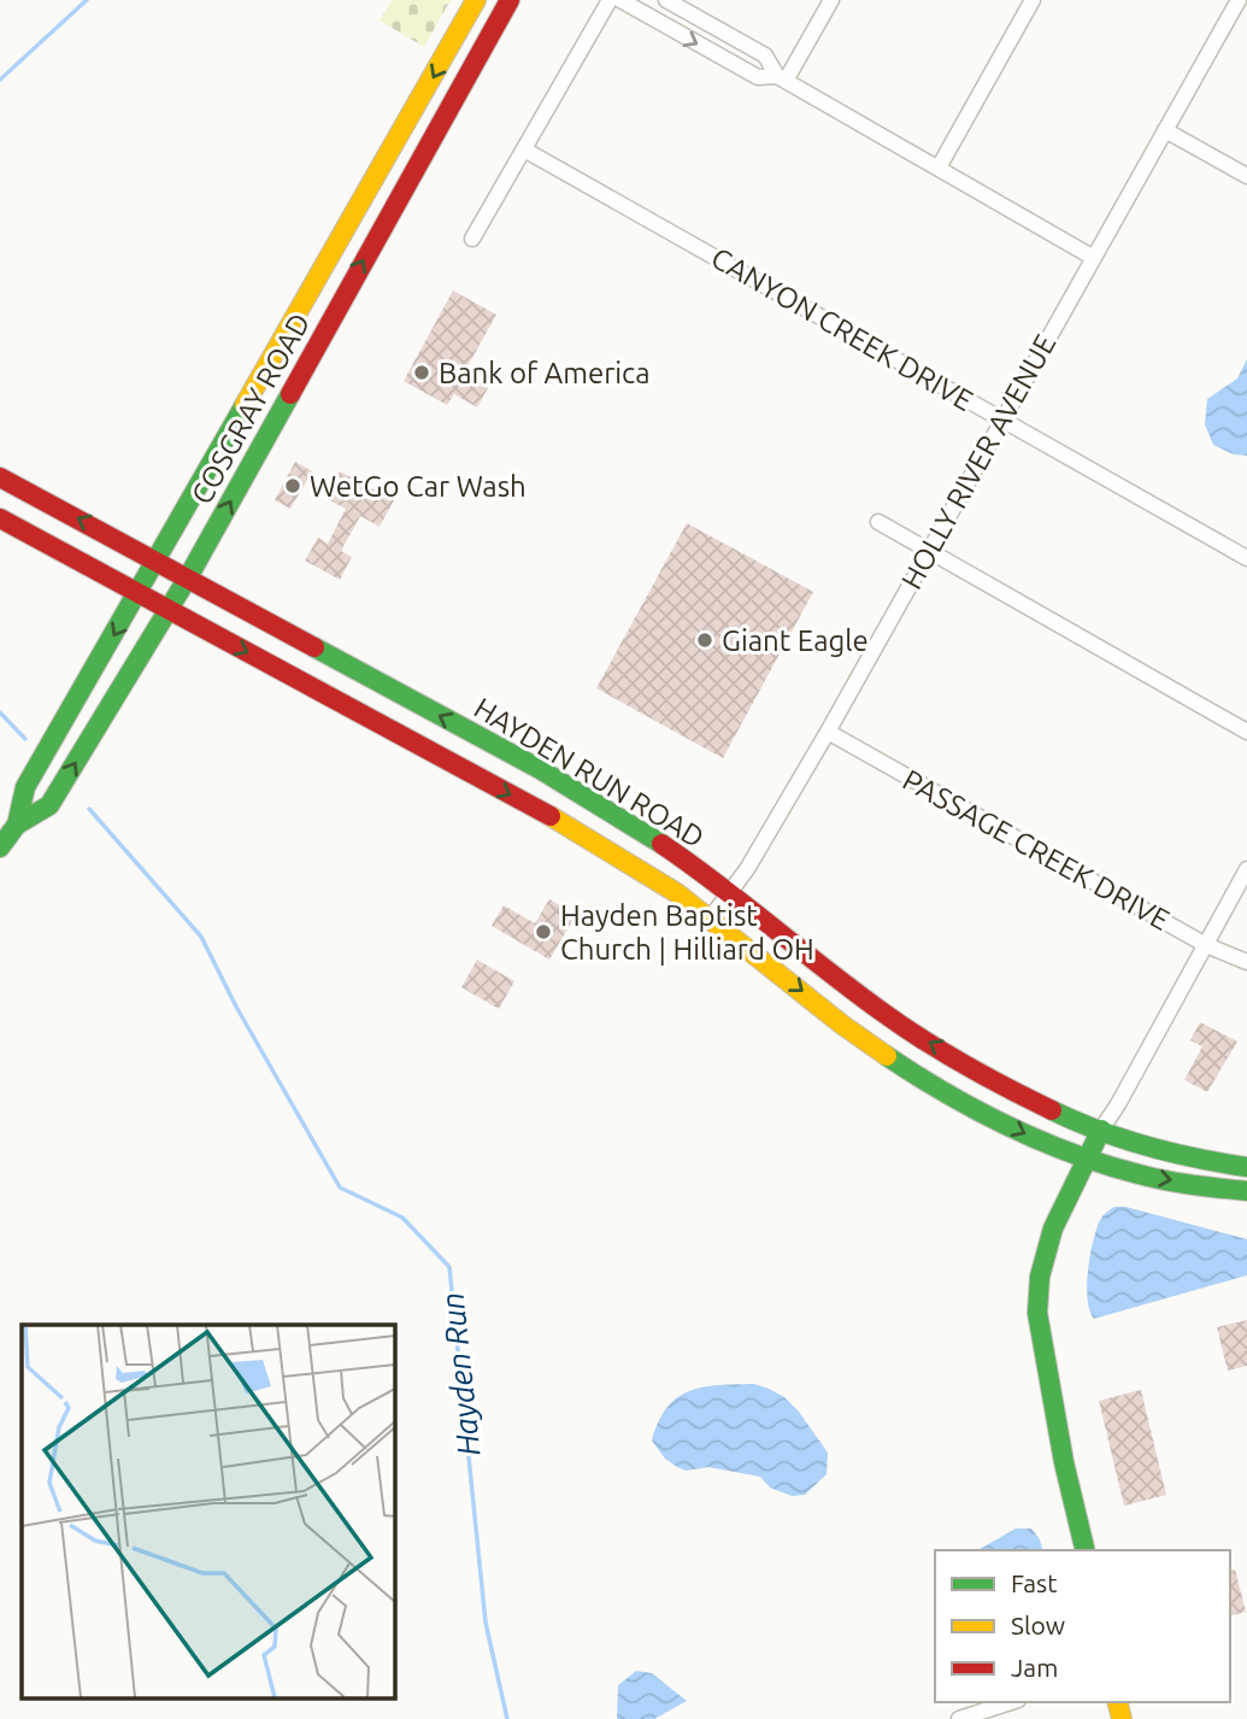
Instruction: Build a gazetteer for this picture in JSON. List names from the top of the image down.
{
  "streets": {
    "main road": ["COSGRAY ROAD", "HAYDEN RUN ROAD"],
    "street": ["CANYON CREEK DRIVE", "HOLLY RIVER AVENUE", "PASSAGE CREEK DRIVE"]
  },
  "crossings": [
    ["CANYON CREEK DRIVE", "HOLLY RIVER AVENUE"],
    ["COSGRAY ROAD", "HAYDEN RUN ROAD"],
    ["HOLLY RIVER AVENUE", "HAYDEN RUN ROAD"],
    ["HOLLY RIVER AVENUE", "PASSAGE CREEK DRIVE"]
  ],
  "water": ["Hayden Run"],
  "places": [
    "Bank of America",
    "WetGo Car Wash",
    "Giant Eagle",
    "Hayden Baptist Church | Hilliard OH"
  ],
  "legend": ["Fast", "Slow", "Jam"]
}
